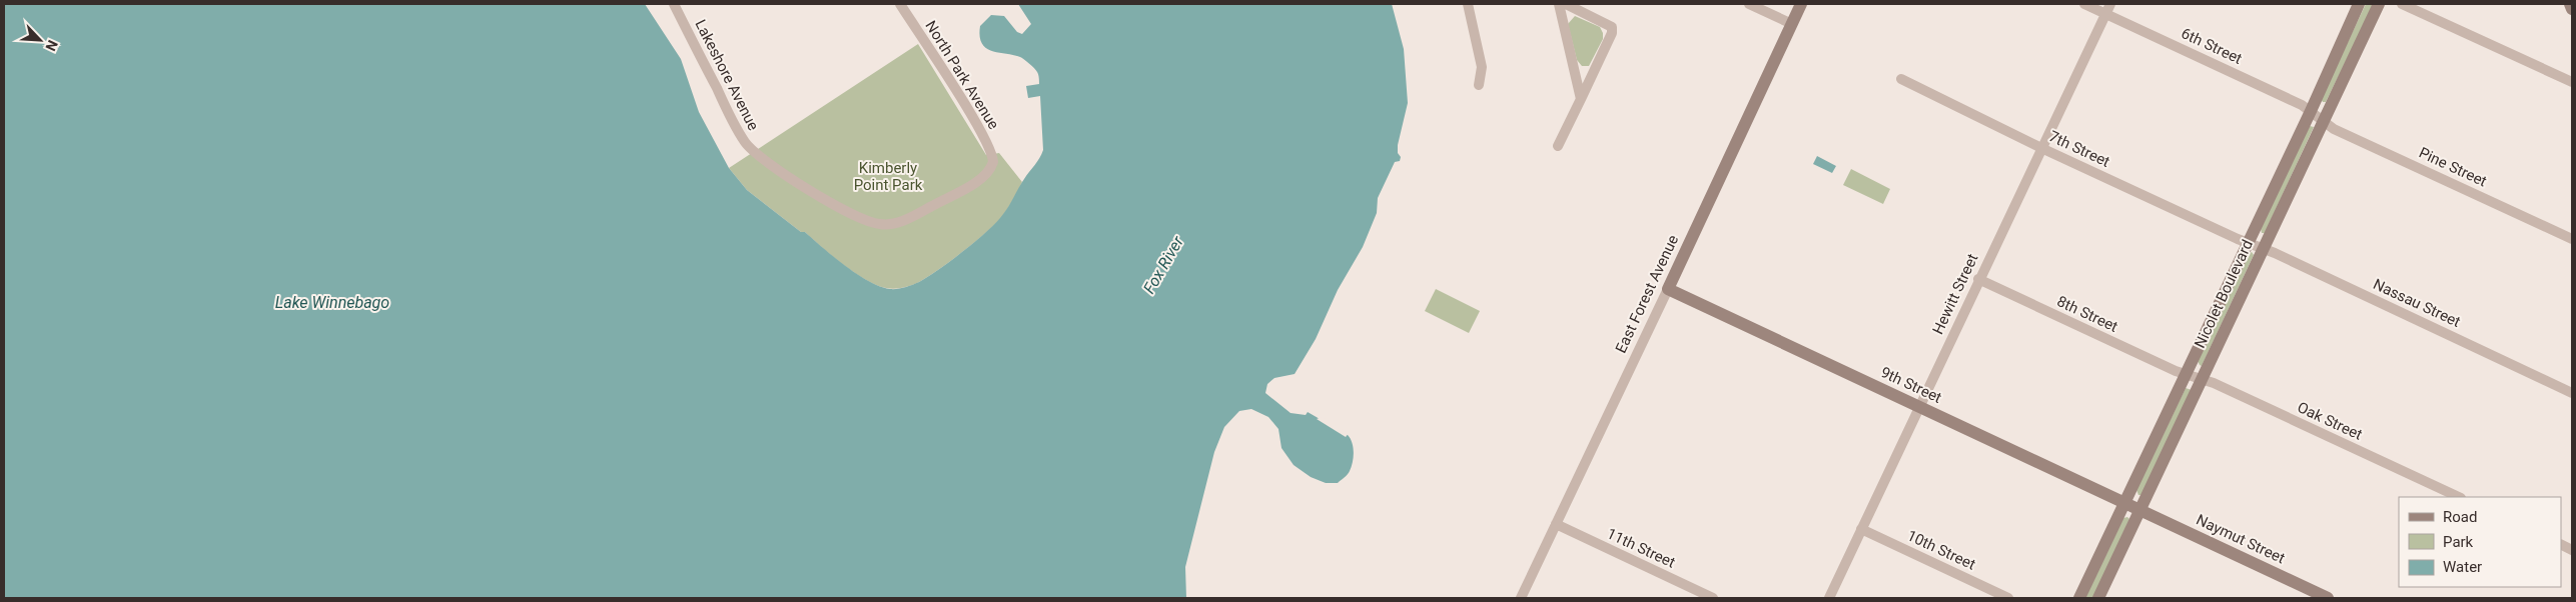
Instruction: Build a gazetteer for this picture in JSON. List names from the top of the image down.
{
  "streets": {
    "street": [
      "6th Street",
      "Lakeshore Avenue",
      "North Park Avenue",
      "7th Street",
      "Pine Street",
      "East Forest Avenue",
      "Hewitt Street",
      "Nicolet Boulevard",
      "Nassau Street",
      "8th Street",
      "9th Street",
      "Oak Street",
      "Naymut Street",
      "11th Street",
      "10th Street"
    ]
  },
  "crossings": [
    ["6th Street", "Pine Street"],
    ["6th Street", "Hewitt Street"],
    ["6th Street", "Nicolet Boulevard"],
    ["Lakeshore Avenue", "North Park Avenue"],
    ["7th Street", "Hewitt Street"],
    ["7th Street", "Nicolet Boulevard"],
    ["7th Street", "Nassau Street"],
    ["Pine Street", "Nicolet Boulevard"],
    ["East Forest Avenue", "9th Street"],
    ["East Forest Avenue", "11th Street"],
    ["Hewitt Street", "8th Street"],
    ["Hewitt Street", "9th Street"],
    ["Hewitt Street", "10th Street"],
    ["Nicolet Boulevard", "Nassau Street"],
    ["Nicolet Boulevard", "8th Street"],
    ["Nicolet Boulevard", "9th Street"],
    ["Nicolet Boulevard", "Oak Street"],
    ["Nicolet Boulevard", "Naymut Street"],
    ["8th Street", "Oak Street"],
    ["9th Street", "Naymut Street"]
  ],
  "water": ["Fox River", "Lake Winnebago"],
  "parks": ["Kimberly Point Park"],
  "legend": ["Road", "Park", "Water"],
  "north": "bottom right"
}
